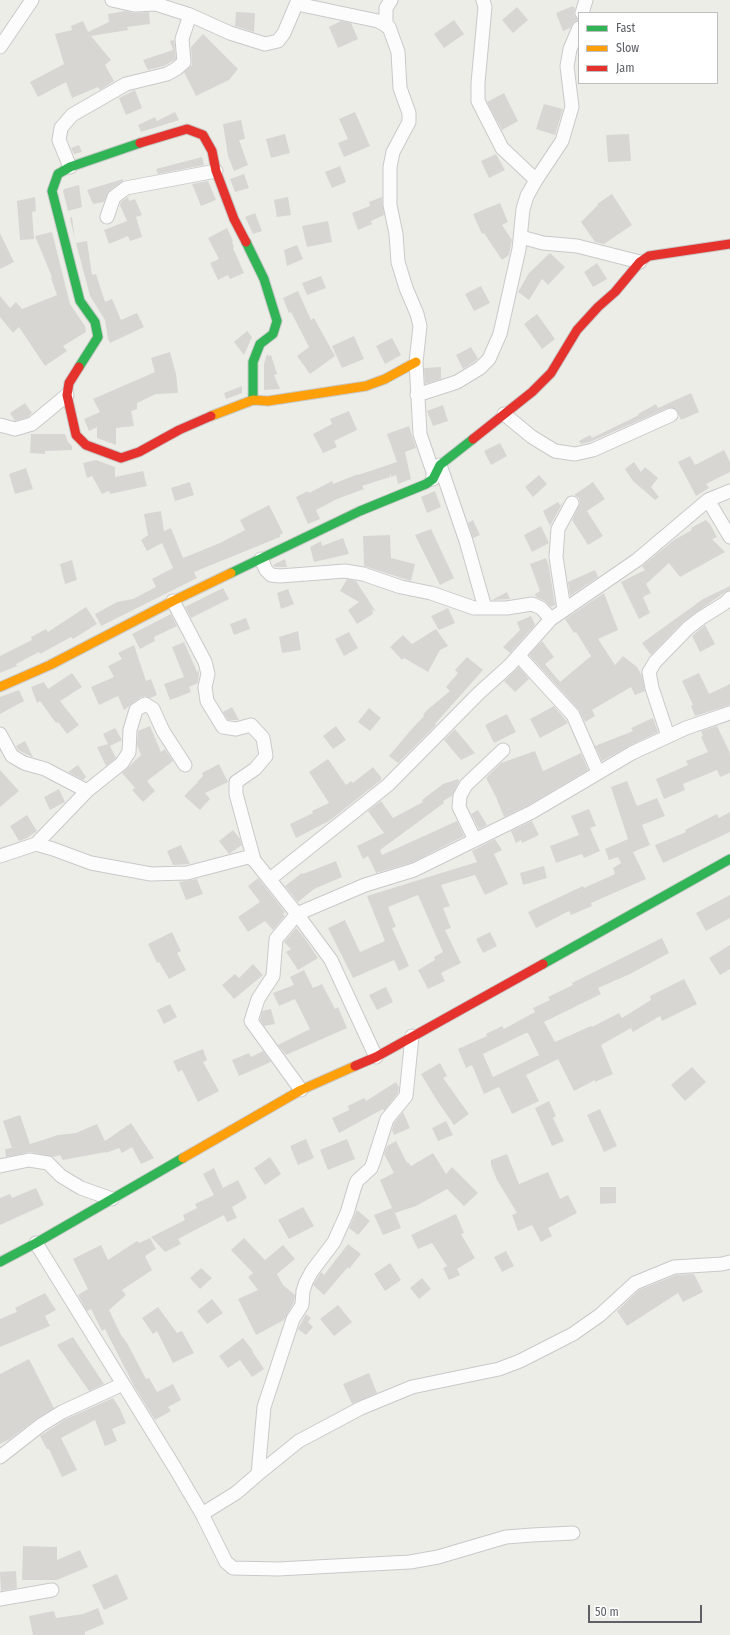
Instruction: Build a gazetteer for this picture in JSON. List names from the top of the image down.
{
  "legend": ["Fast", "Slow", "Jam"],
  "scale_bar": "50 m"
}
